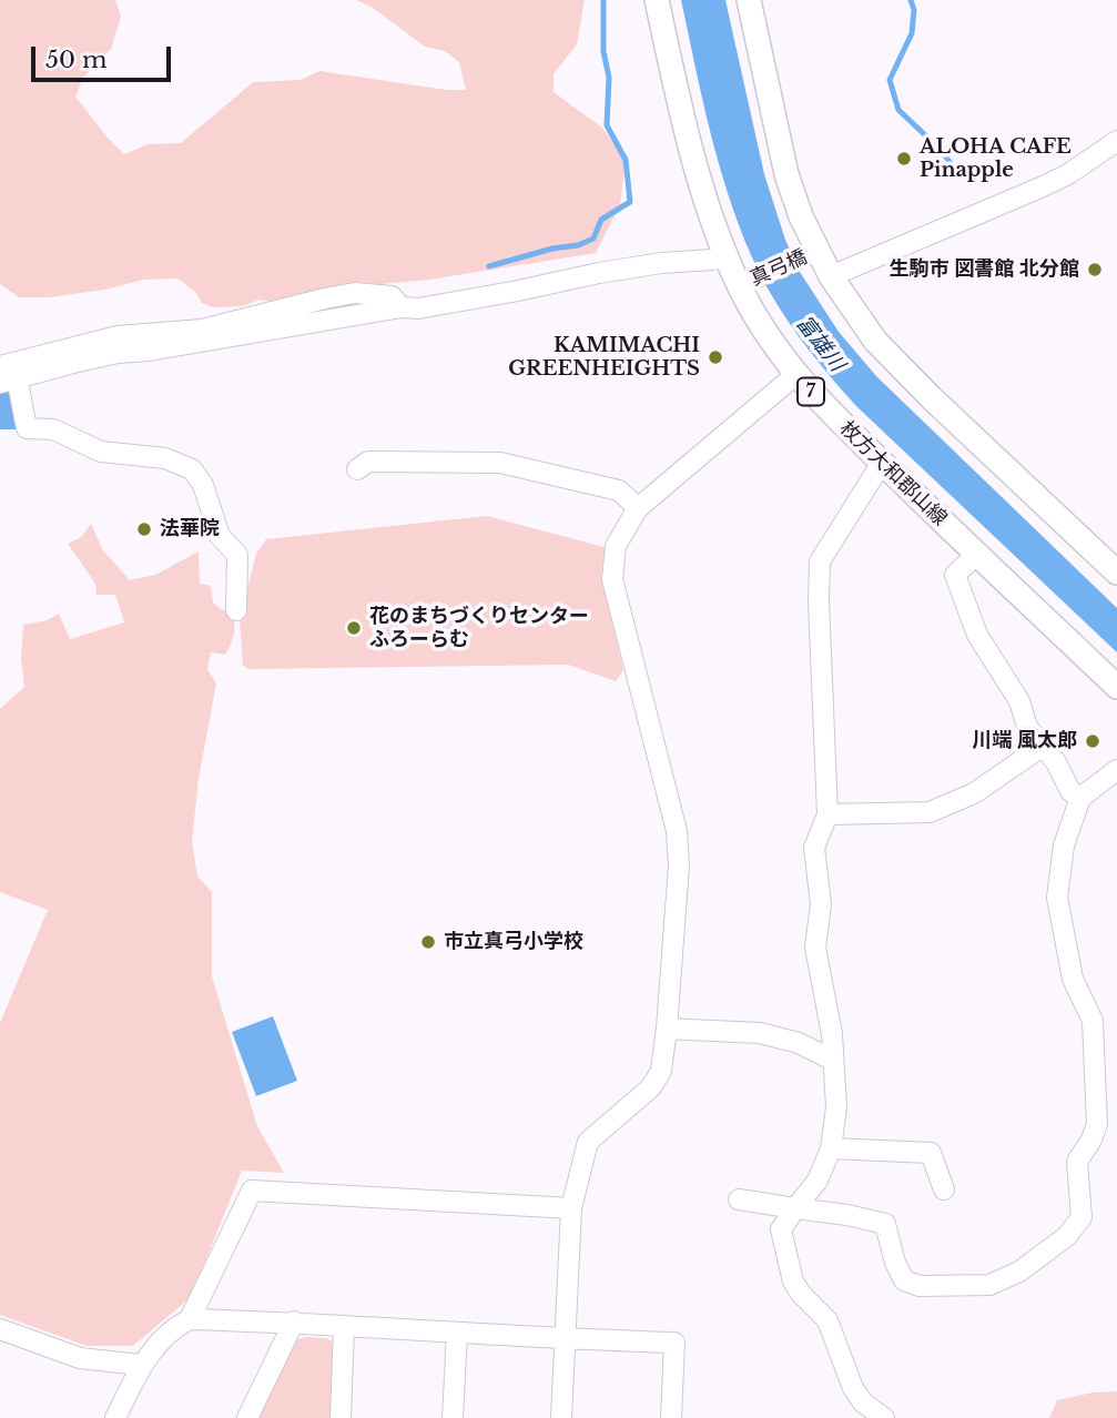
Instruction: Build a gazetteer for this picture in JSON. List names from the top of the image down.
{
  "streets": {
    "main road": ["7", "枚方大和郡山線"],
    "street": ["真弓橋"]
  },
  "crossings": [
    ["真弓橋", "枚方大和郡山線"]
  ],
  "water": ["富雄川"],
  "places": [
    "ALOHA CAFE Pinapple",
    "生駒市 図書館 北分館",
    "KAMIMACHI GREENHEIGHTS",
    "法華院",
    "花のまちづくりセンター ふろーらむ",
    "川端 風太郎",
    "市立真弓小学校"
  ],
  "scale_bar": "50 m"
}
